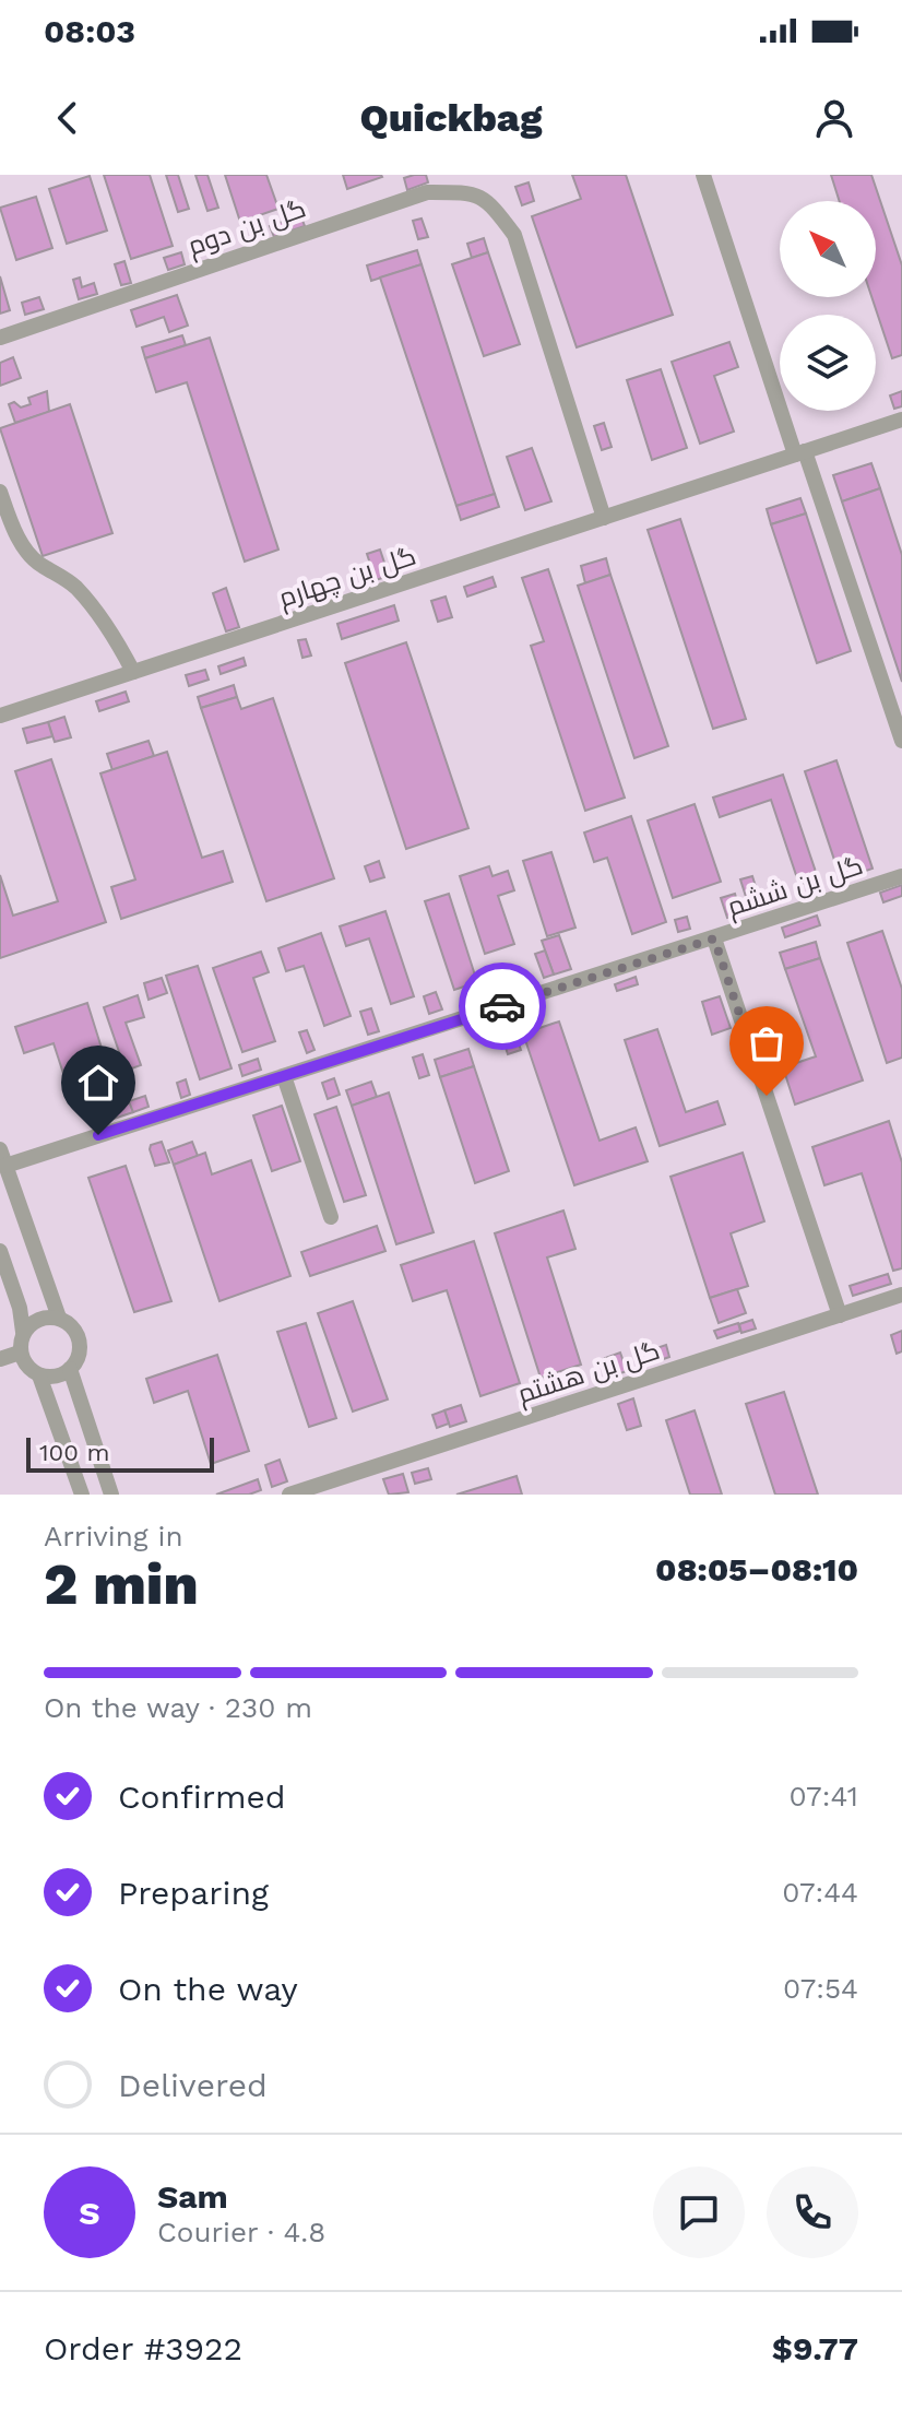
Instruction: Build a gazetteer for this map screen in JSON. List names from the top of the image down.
{
  "streets": {
    "street": [
      "گل بن دوم",
      "گل بن چهارم",
      "گل بن ششم",
      "گل بن هشتم"
    ]
  },
  "crossings": [
    ["گل بن دوم", "گل بن چهارم"]
  ],
  "scale_bar": "100 m",
  "north": "top left",
  "page": {
    "status": "08:03",
    "header": "Quickbag",
    "scale": "100 m",
    "heading": ["2 min", "Arriving in", "08:05–08:10"],
    "panel": [
      "Sam",
      "Courier · 4.8",
      "Order #3922",
      "$9.77"
    ],
    "bar": "On the way · 230 m",
    "list": [
      ["Confirmed", "07:41"],
      ["Preparing", "07:44"],
      ["On the way", "07:54"],
      "Delivered"
    ],
    "round": "S"
  }
}
